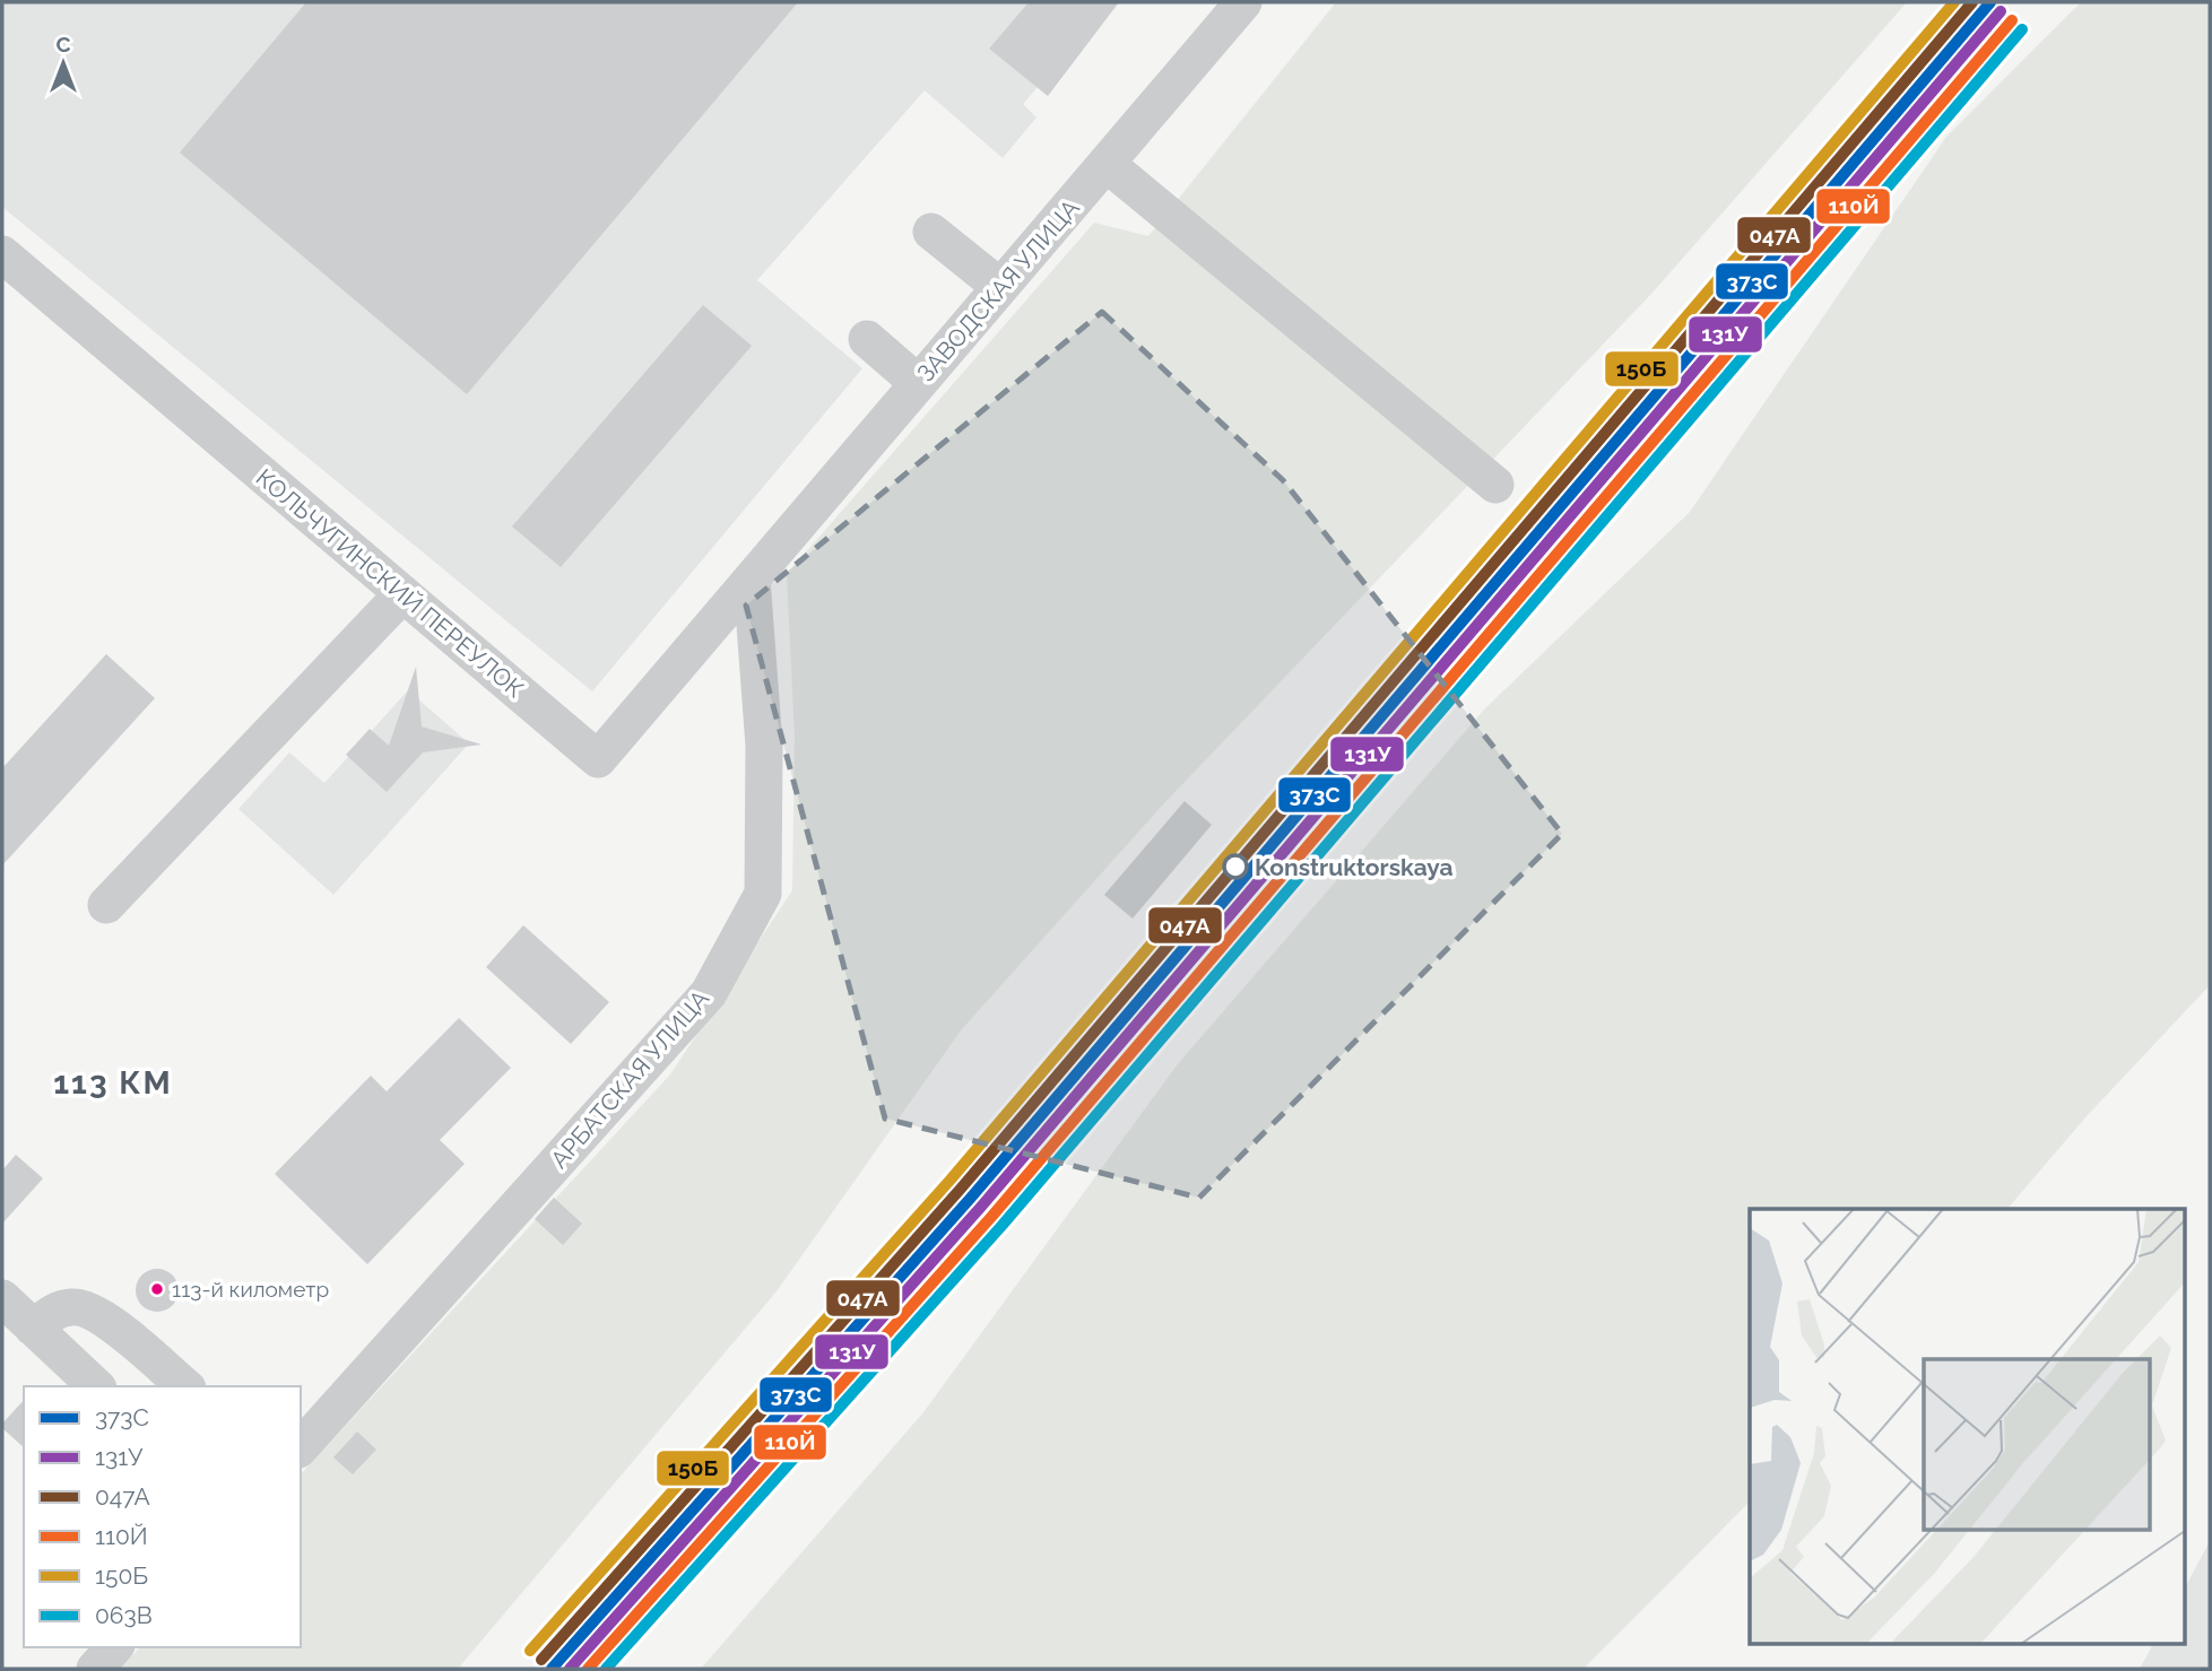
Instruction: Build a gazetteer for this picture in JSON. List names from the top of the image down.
{
  "streets": {
    "street": ["ЗАВОДСКАЯ УЛИЦА", "КОЛЬЧУГИНСКИЙ ПЕРЕУЛОК", "АРБАТСКАЯ УЛИЦА"]
  },
  "crossings": [
    ["ЗАВОДСКАЯ УЛИЦА", "КОЛЬЧУГИНСКИЙ ПЕРЕУЛОК"],
    ["ЗАВОДСКАЯ УЛИЦА", "АРБАТСКАЯ УЛИЦА"],
    ["КОЛЬЧУГИНСКИЙ ПЕРЕУЛОК", "АРБАТСКАЯ УЛИЦА"]
  ],
  "districts": ["113 КМ"],
  "places": ["Konstruktorskaya", "113-й километр"],
  "lines": [
    "transit line 373C",
    "transit line 047А",
    "transit line 150Б",
    "transit line 131У",
    "transit line 110Й",
    "transit line 063В"
  ],
  "legend": [
    "373C",
    "131У",
    "047А",
    "110Й",
    "150Б",
    "063В"
  ],
  "north": "top"
}
